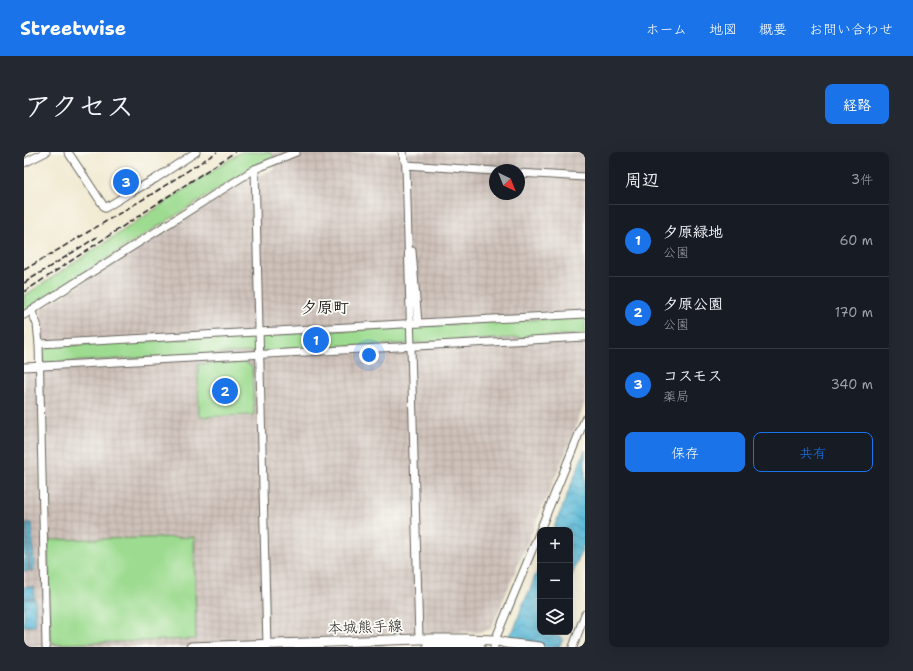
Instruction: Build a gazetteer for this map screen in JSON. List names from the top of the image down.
{
  "streets": {
    "main road": ["本城熊手線"]
  },
  "districts": ["夕原町"],
  "north": "bottom right",
  "page": {
    "header": "Streetwise",
    "nav": [
      "ホーム",
      "地図",
      "概要",
      "お問い合わせ"
    ],
    "title": "アクセス",
    "buttons": [
      "経路",
      ["保存", "共有"]
    ],
    "heading": ["周辺", "3件"],
    "pins": ["3", "1", "2"],
    "list": [
      {
        "mark": "1",
        "name": "夕原緑地",
        "note": "公園",
        "value": "60 m"
      },
      {
        "mark": "2",
        "name": "夕原公園",
        "note": "公園",
        "value": "170 m"
      },
      {
        "mark": "3",
        "name": "コスモス",
        "note": "薬局",
        "value": "340 m"
      }
    ],
    "map_buttons": ["+", "−"]
  }
}
